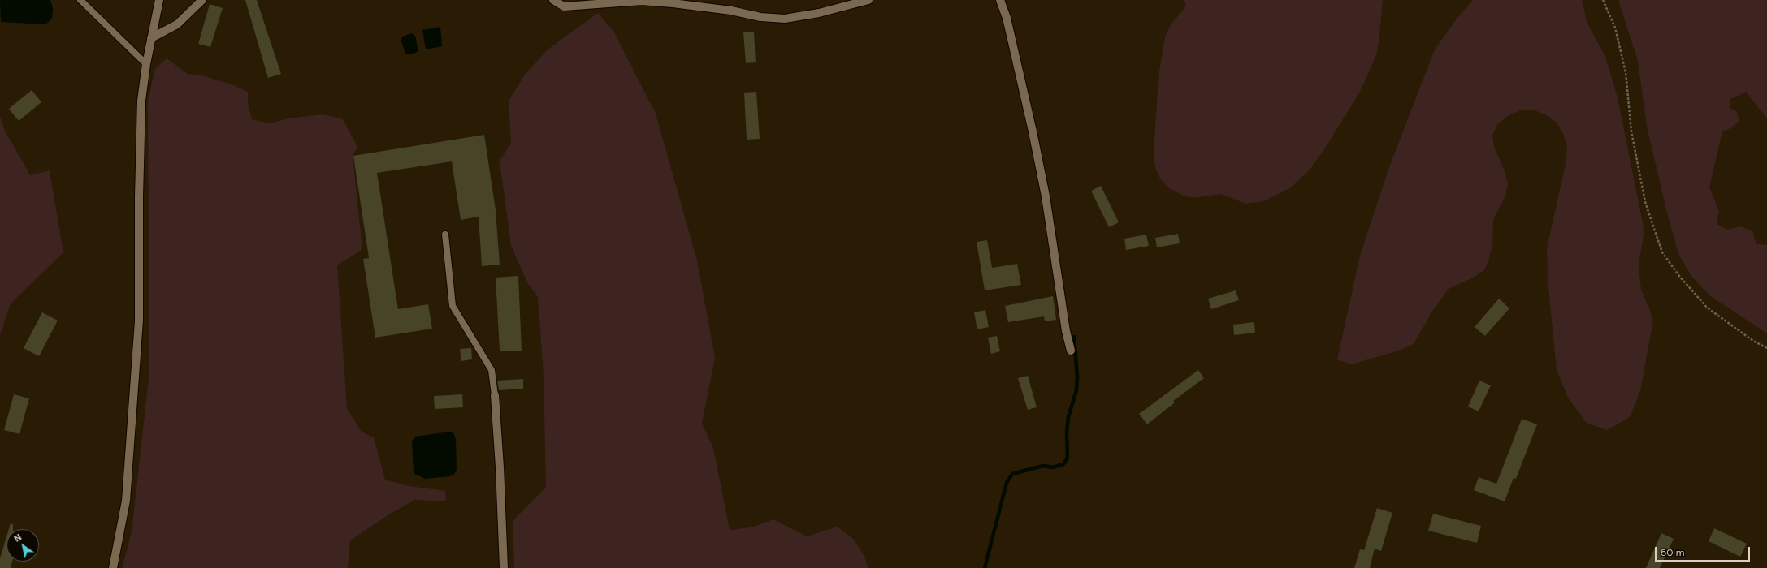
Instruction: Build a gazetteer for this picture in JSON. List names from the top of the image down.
{
  "scale_bar": "50 m",
  "north": "top left"
}
